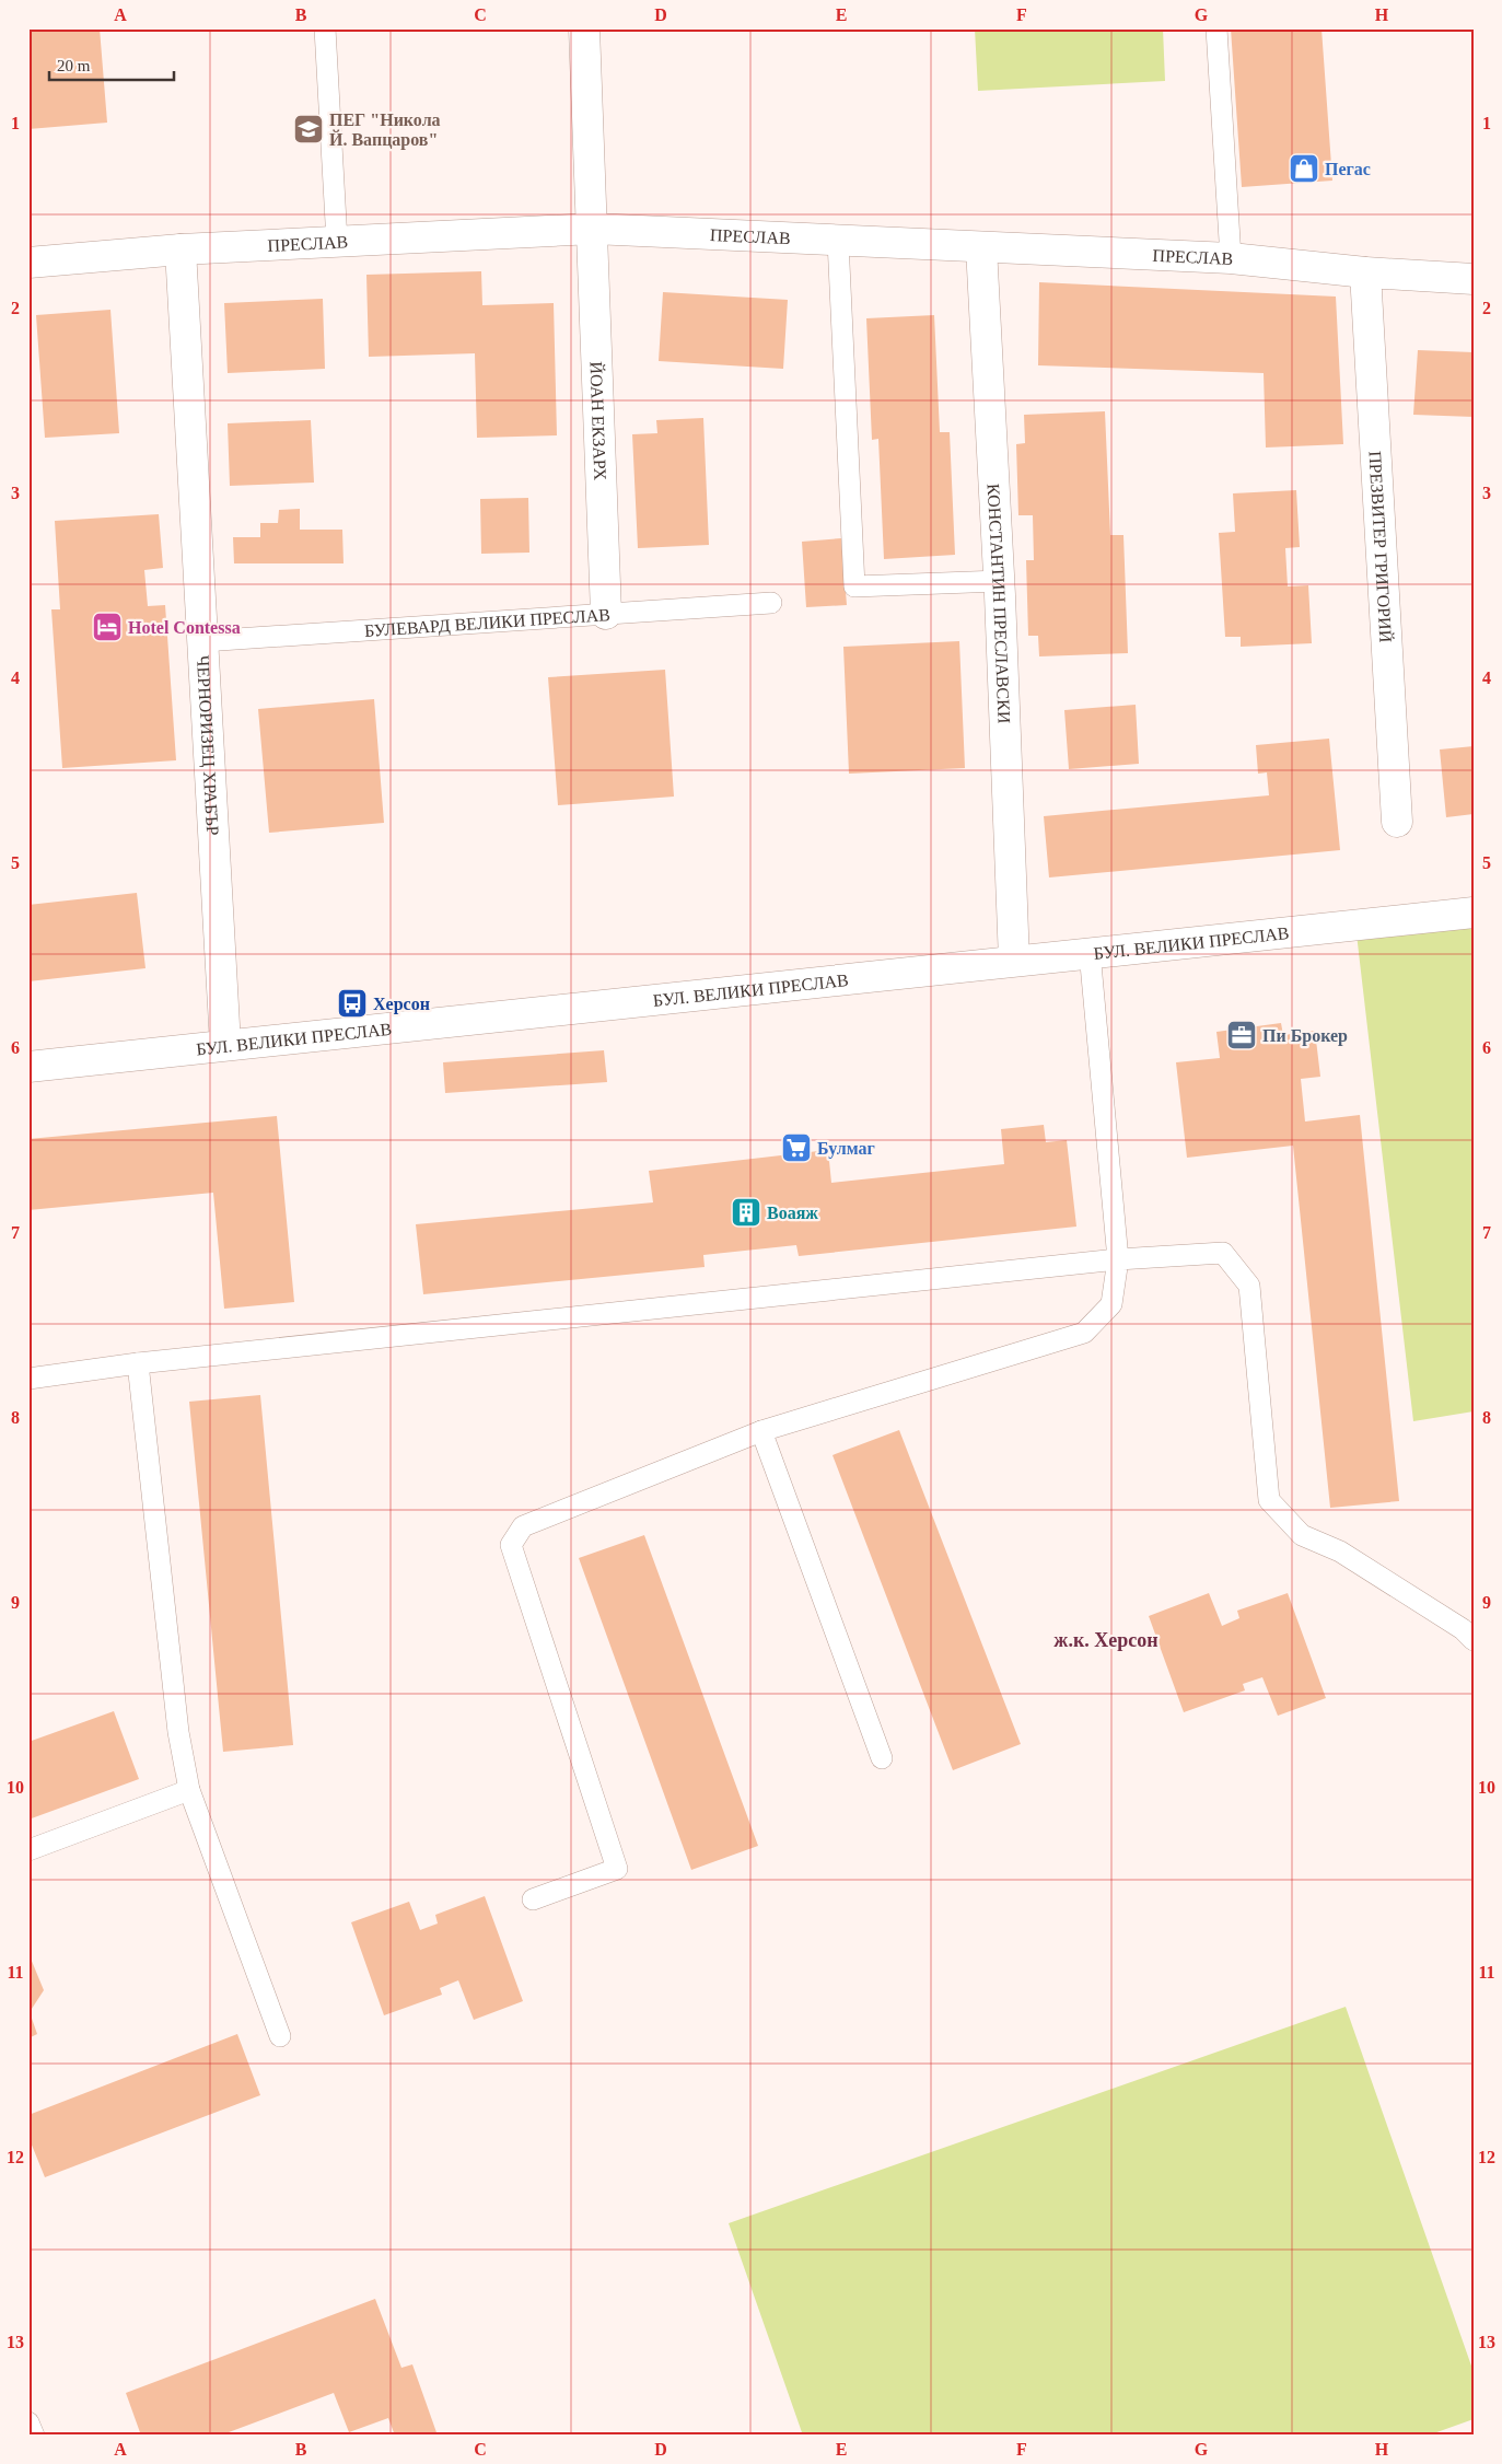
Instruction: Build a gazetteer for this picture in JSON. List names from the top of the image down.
{
  "streets": {
    "street": [
      "ПРЕСЛАВ",
      "ЙОАН ЕКЗАРХ",
      "ПРЕЗВИТЕР ГРИГОРИЙ",
      "КОНСТАНТИН ПРЕСЛАВСКИ",
      "ЧЕРНОРИЗЕЦ ХРАБЪР",
      "БУЛ. ВЕЛИКИ ПРЕСЛАВ"
    ],
    "lane": ["БУЛЕВАРД ВЕЛИКИ ПРЕСЛАВ"]
  },
  "crossings": [
    ["ПРЕСЛАВ", "ЙОАН ЕКЗАРХ"],
    ["ПРЕСЛАВ", "ПРЕЗВИТЕР ГРИГОРИЙ"],
    ["ПРЕСЛАВ", "КОНСТАНТИН ПРЕСЛАВСКИ"],
    ["ПРЕСЛАВ", "ЧЕРНОРИЗЕЦ ХРАБЪР"],
    ["ЙОАН ЕКЗАРХ", "БУЛЕВАРД ВЕЛИКИ ПРЕСЛАВ"],
    ["КОНСТАНТИН ПРЕСЛАВСКИ", "БУЛ. ВЕЛИКИ ПРЕСЛАВ"],
    ["БУЛЕВАРД ВЕЛИКИ ПРЕСЛАВ", "ЧЕРНОРИЗЕЦ ХРАБЪР"],
    ["ЧЕРНОРИЗЕЦ ХРАБЪР", "БУЛ. ВЕЛИКИ ПРЕСЛАВ"]
  ],
  "districts": ["ж.к. Херсон"],
  "places": {
    "school or university": ["ПЕГ \"Никола Й. Вапцаров\""],
    "shop": ["Пегас"],
    "hotel": ["Hotel Contessa"],
    "bus stop": ["Херсон"],
    "office": ["Пи Брокер"],
    "supermarket": ["Булмаг"],
    "building": ["Воаяж"]
  },
  "scale_bar": "20 m",
  "grid": {
    "columns": [
      "A",
      "B",
      "C",
      "D",
      "E",
      "F",
      "G",
      "H"
    ],
    "rows": [
      "1",
      "2",
      "3",
      "4",
      "5",
      "6",
      "7",
      "8",
      "9",
      "10",
      "11",
      "12",
      "13"
    ]
  }
}
